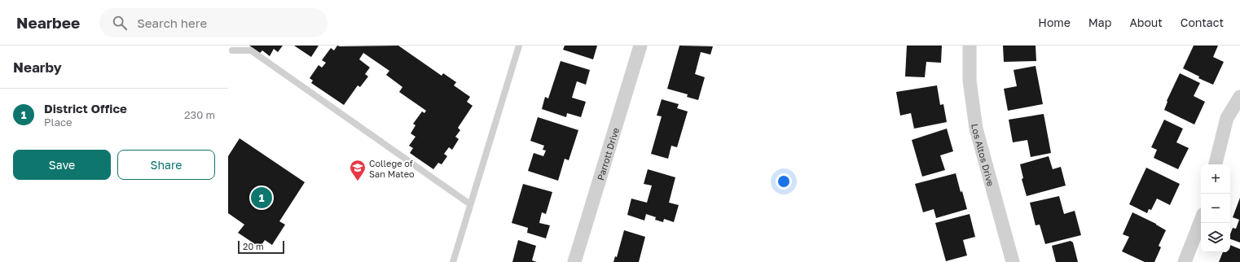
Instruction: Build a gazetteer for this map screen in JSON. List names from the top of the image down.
{
  "streets": {
    "street": ["Parrott Drive", "Los Altos Drive"]
  },
  "places": {
    "school or university": ["College of San Mateo"]
  },
  "scale_bar": "20 m",
  "page": {
    "header": "Nearbee",
    "search": "Search here",
    "nav": [
      "Home",
      "Map",
      "About",
      "Contact"
    ],
    "heading": "Nearby",
    "list": [
      {
        "mark": "1",
        "name": "District Office",
        "note": "Place",
        "value": "230 m"
      }
    ],
    "buttons": ["Save", "Share"],
    "map_buttons": ["+", "−"],
    "pins": "1",
    "scale": "20 m"
  }
}
